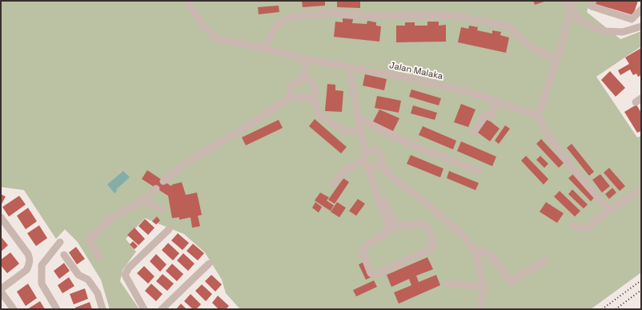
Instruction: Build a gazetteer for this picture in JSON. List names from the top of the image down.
{
  "streets": {
    "street": ["Jalan Malaka"]
  }
}
